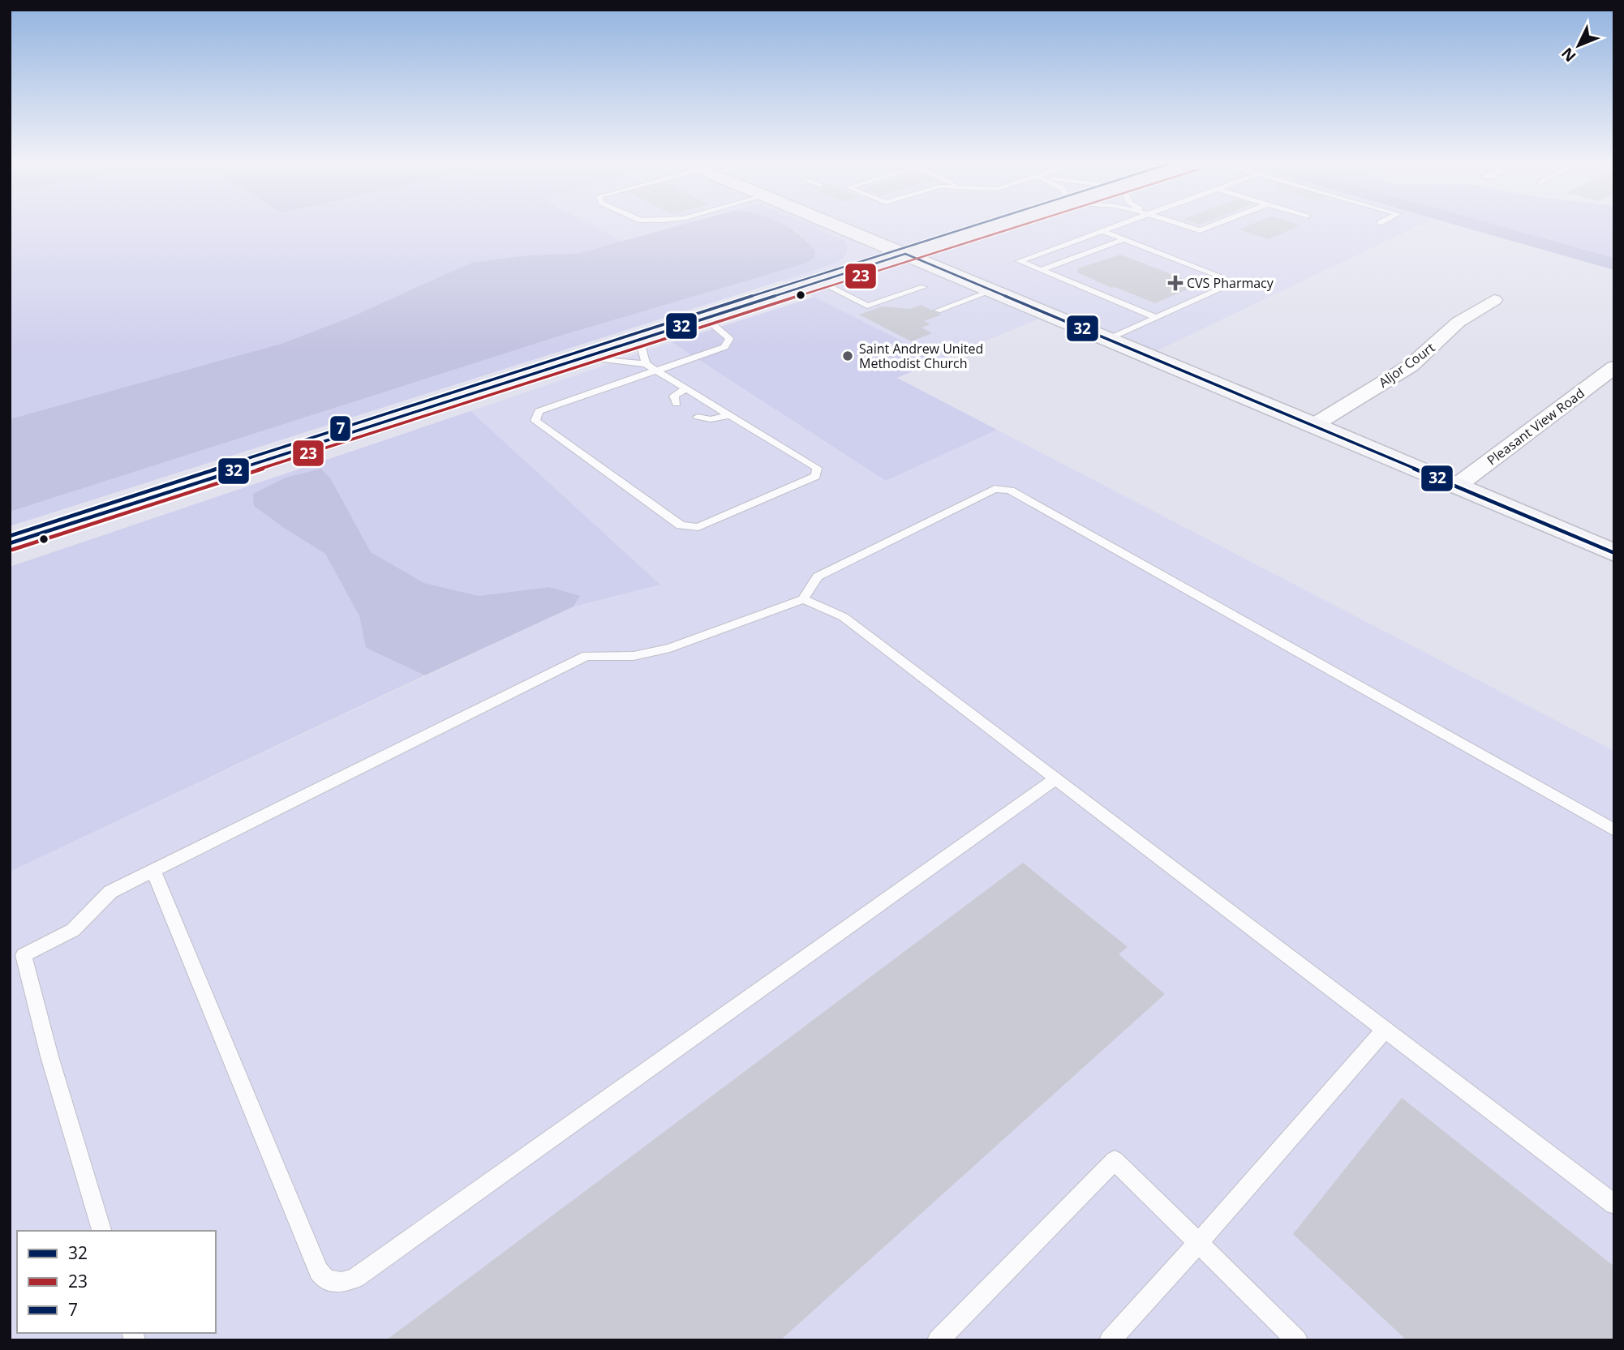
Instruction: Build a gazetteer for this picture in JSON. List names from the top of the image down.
{
  "streets": {
    "street": ["Aljor Court", "Pleasant View Road"]
  },
  "places": {
    "health": ["CVS Pharmacy"],
    "other": ["Saint Andrew United Methodist Church"]
  },
  "lines": ["transit line 23", "transit line 7", "transit line 32"],
  "legend": ["32", "23", "7"],
  "north": "bottom left"
}
